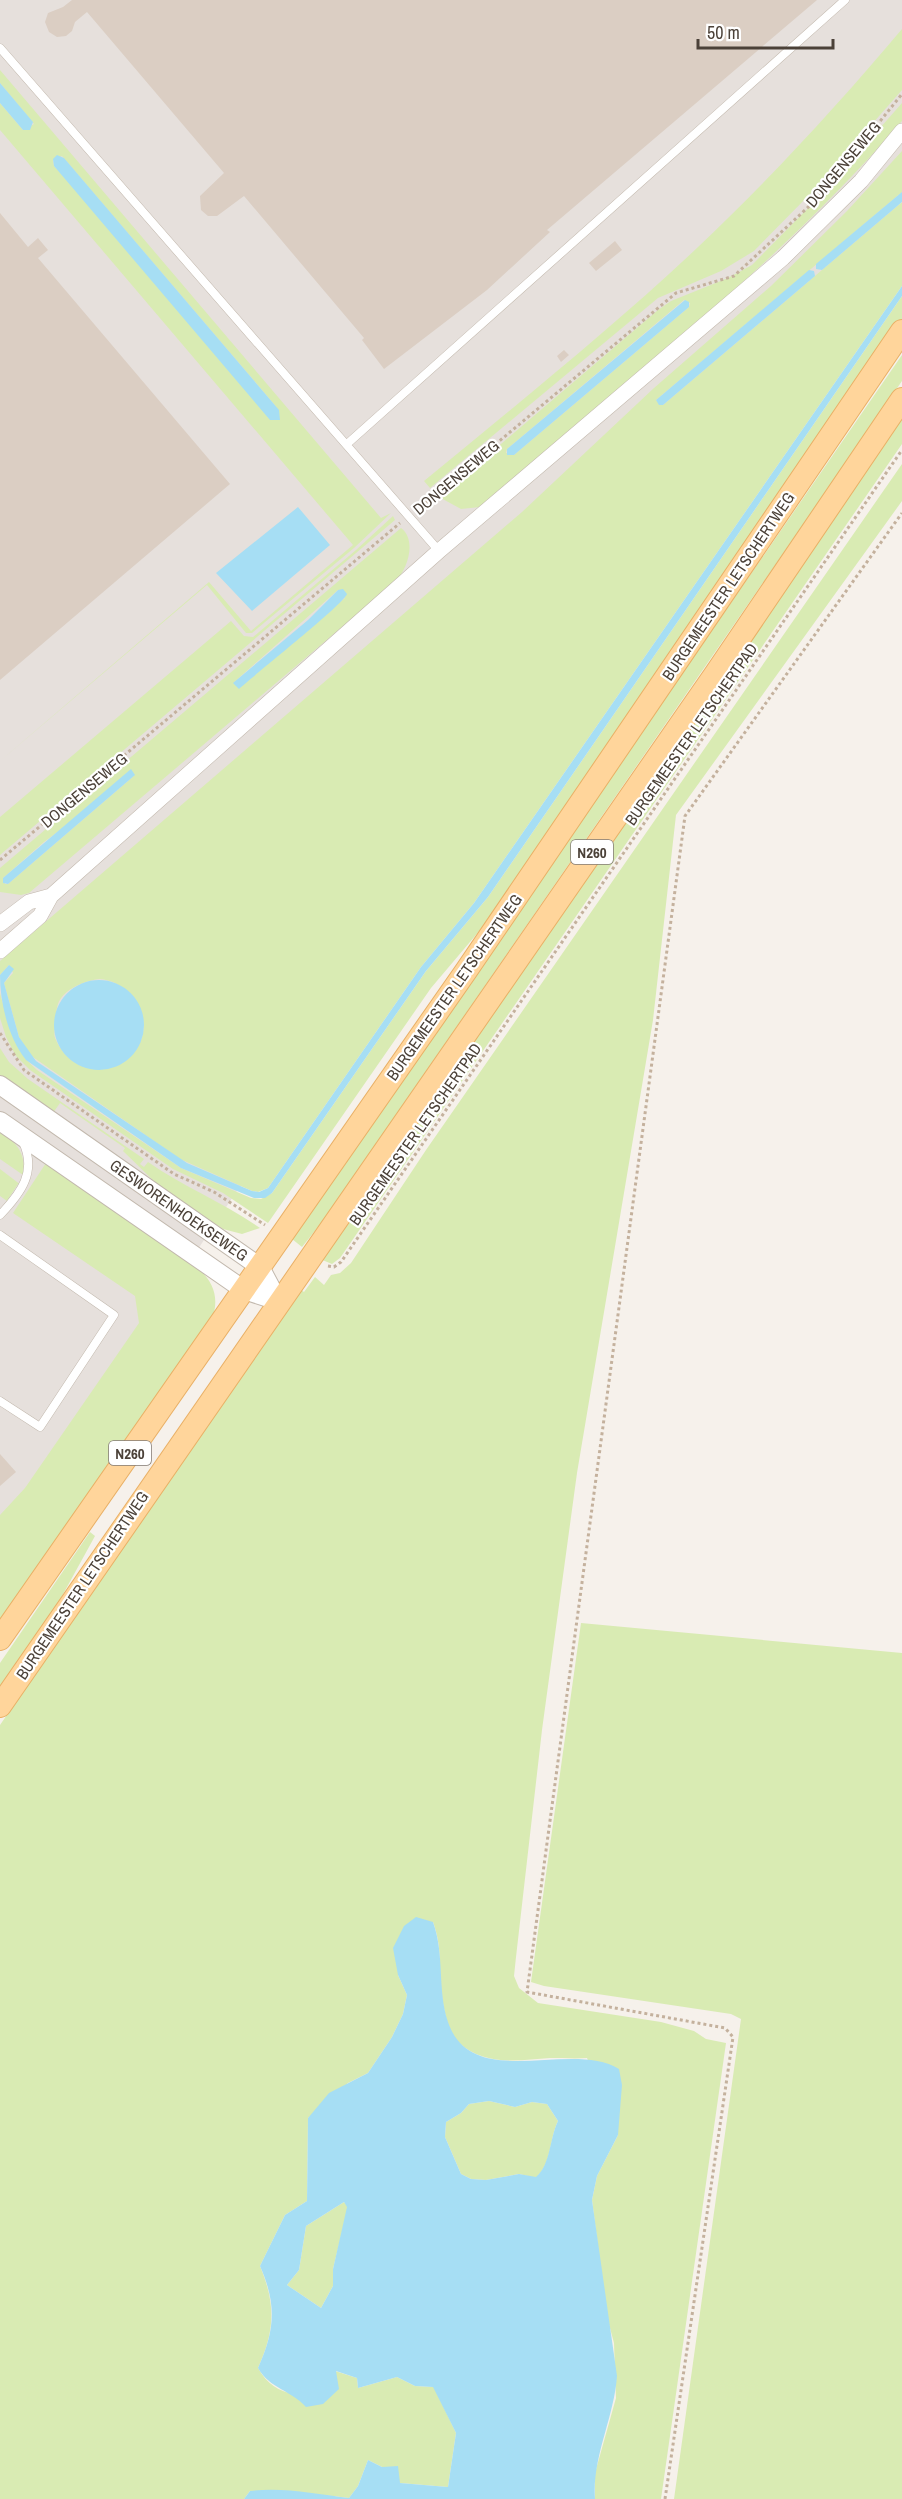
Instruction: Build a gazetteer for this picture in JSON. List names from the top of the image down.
{
  "streets": {
    "main road": ["BURGEMEESTER LETSCHERTWEG", "N260"],
    "street": ["DONGENSEWEG", "GESWORENHOEKSEWEG"],
    "path": ["BURGEMEESTER LETSCHERTPAD"]
  },
  "crossings": [
    ["BURGEMEESTER LETSCHERTWEG", "BURGEMEESTER LETSCHERTPAD"],
    ["BURGEMEESTER LETSCHERTWEG", "GESWORENHOEKSEWEG"]
  ],
  "scale_bar": "50 m"
}
